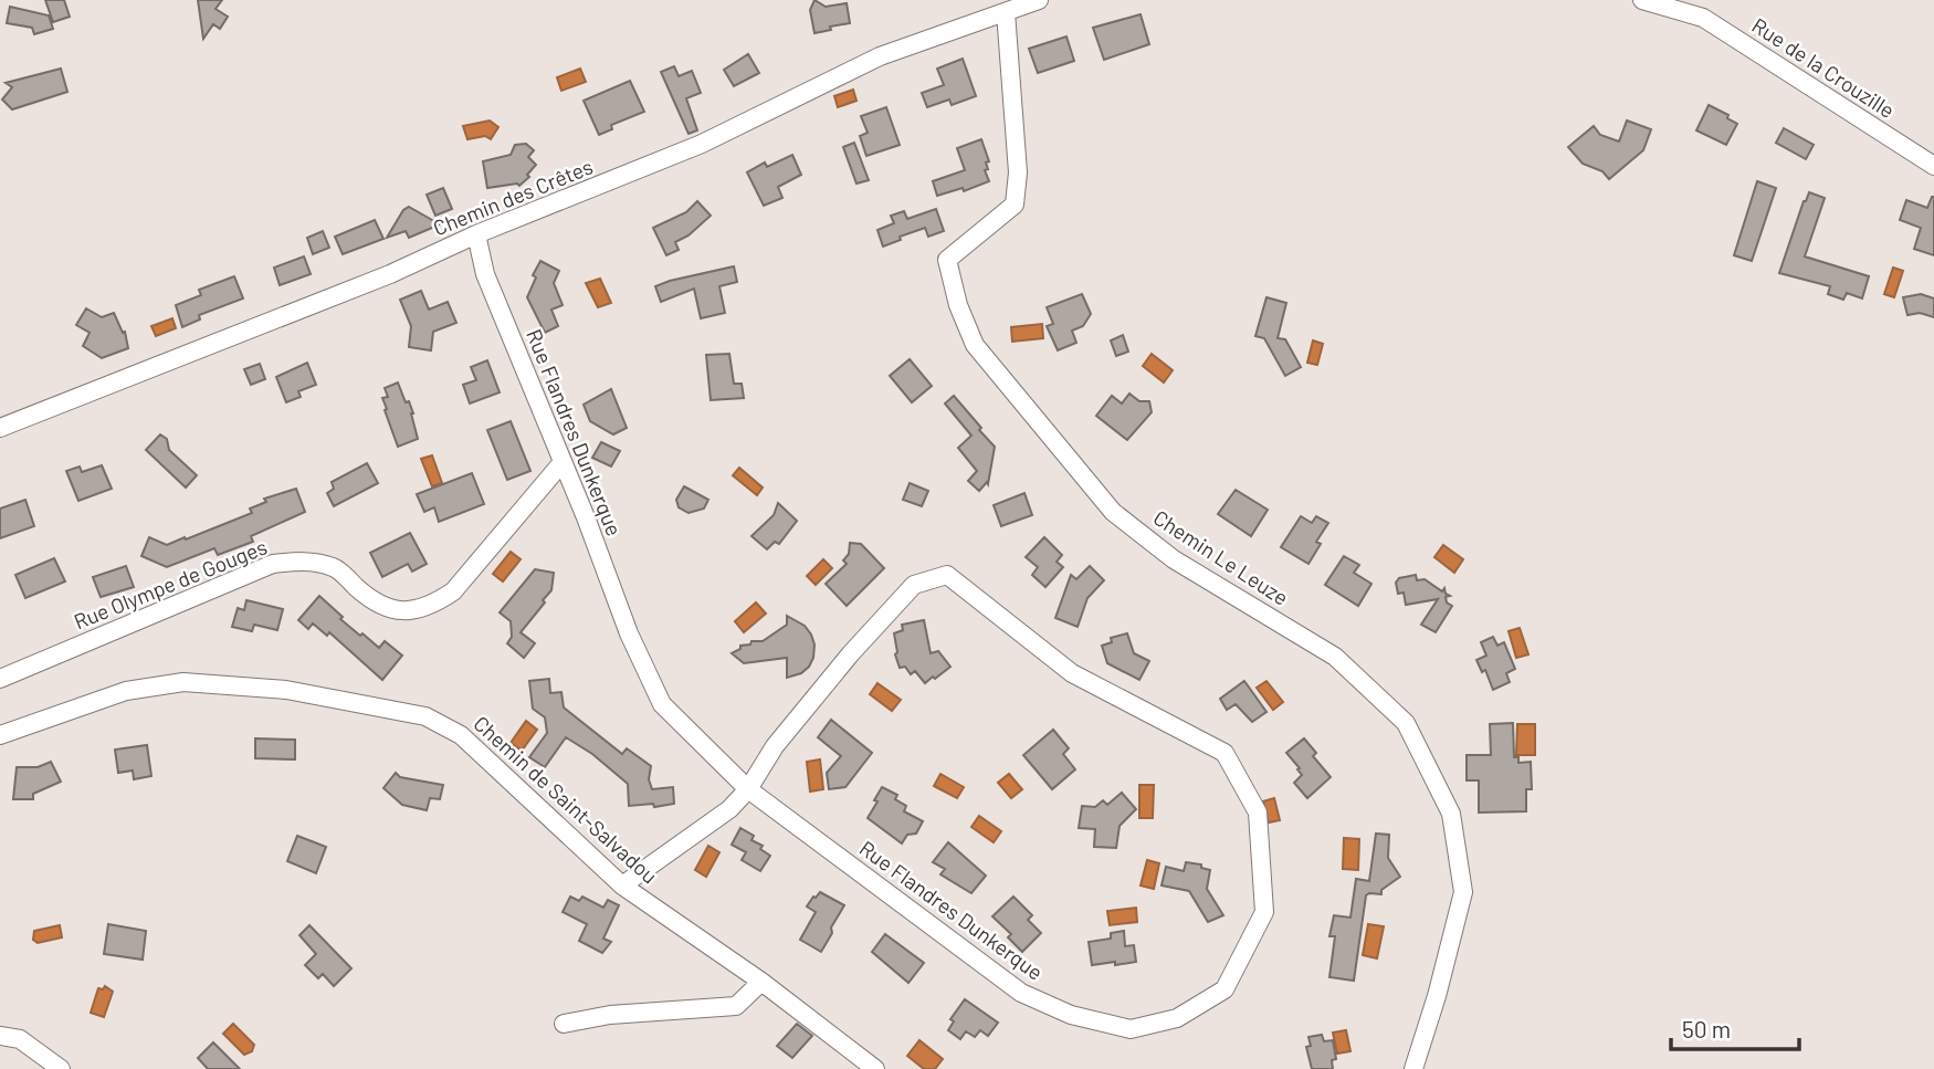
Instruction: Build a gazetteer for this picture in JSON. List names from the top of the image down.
{
  "streets": {
    "street": [
      "Rue de la Crouzille",
      "Chemin des Crêtes",
      "Rue Flandres Dunkerque",
      "Chemin Le Leuze",
      "Rue Olympe de Gouges",
      "Chemin de Saint-Salvadou"
    ]
  },
  "crossings": [
    ["Chemin des Crêtes", "Rue Flandres Dunkerque"],
    ["Chemin des Crêtes", "Chemin Le Leuze"],
    ["Rue Flandres Dunkerque", "Rue Olympe de Gouges"],
    ["Rue Flandres Dunkerque", "Chemin de Saint-Salvadou"]
  ],
  "scale_bar": "50 m"
}
